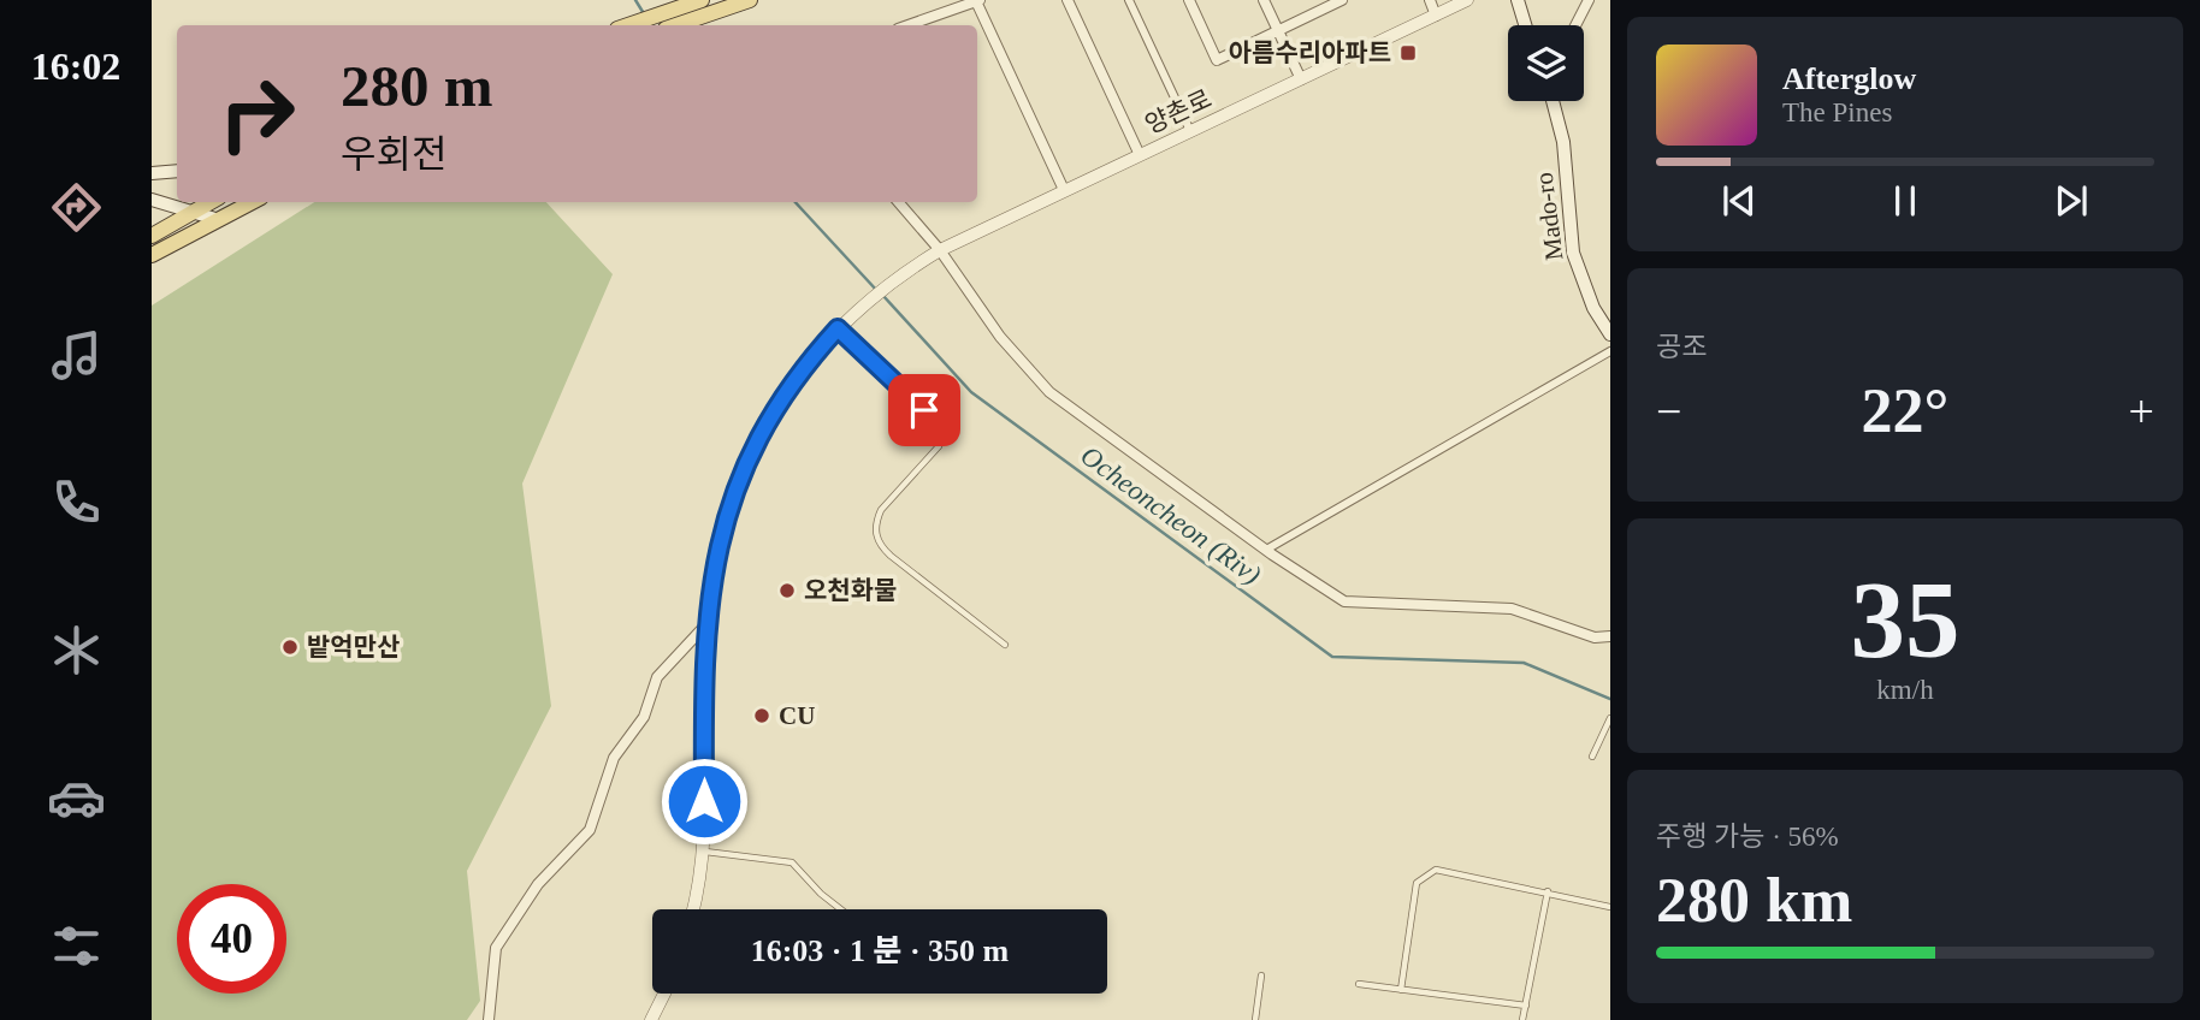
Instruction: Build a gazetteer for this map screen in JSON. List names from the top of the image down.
{
  "streets": {
    "main road": ["Mado-ro"],
    "street": ["양촌로"]
  },
  "water": ["Ocheoncheon (Riv)"],
  "places": {
    "transit": ["아름수리아파트"],
    "other": ["오천화물", "밭억만산", "CU"]
  },
  "page": {
    "tabs": "16:02",
    "turn": ["280 m", "우회전"],
    "song": ["Afterglow", "The Pines"],
    "tile": [
      "공조",
      ["35", "km/h"],
      ["주행 가능 · 56%", "280 km"]
    ],
    "heat": ["−", "22°", "+"],
    "limit": "40",
    "trip": "16:03 · 1 분 · 350 m"
  }
}
